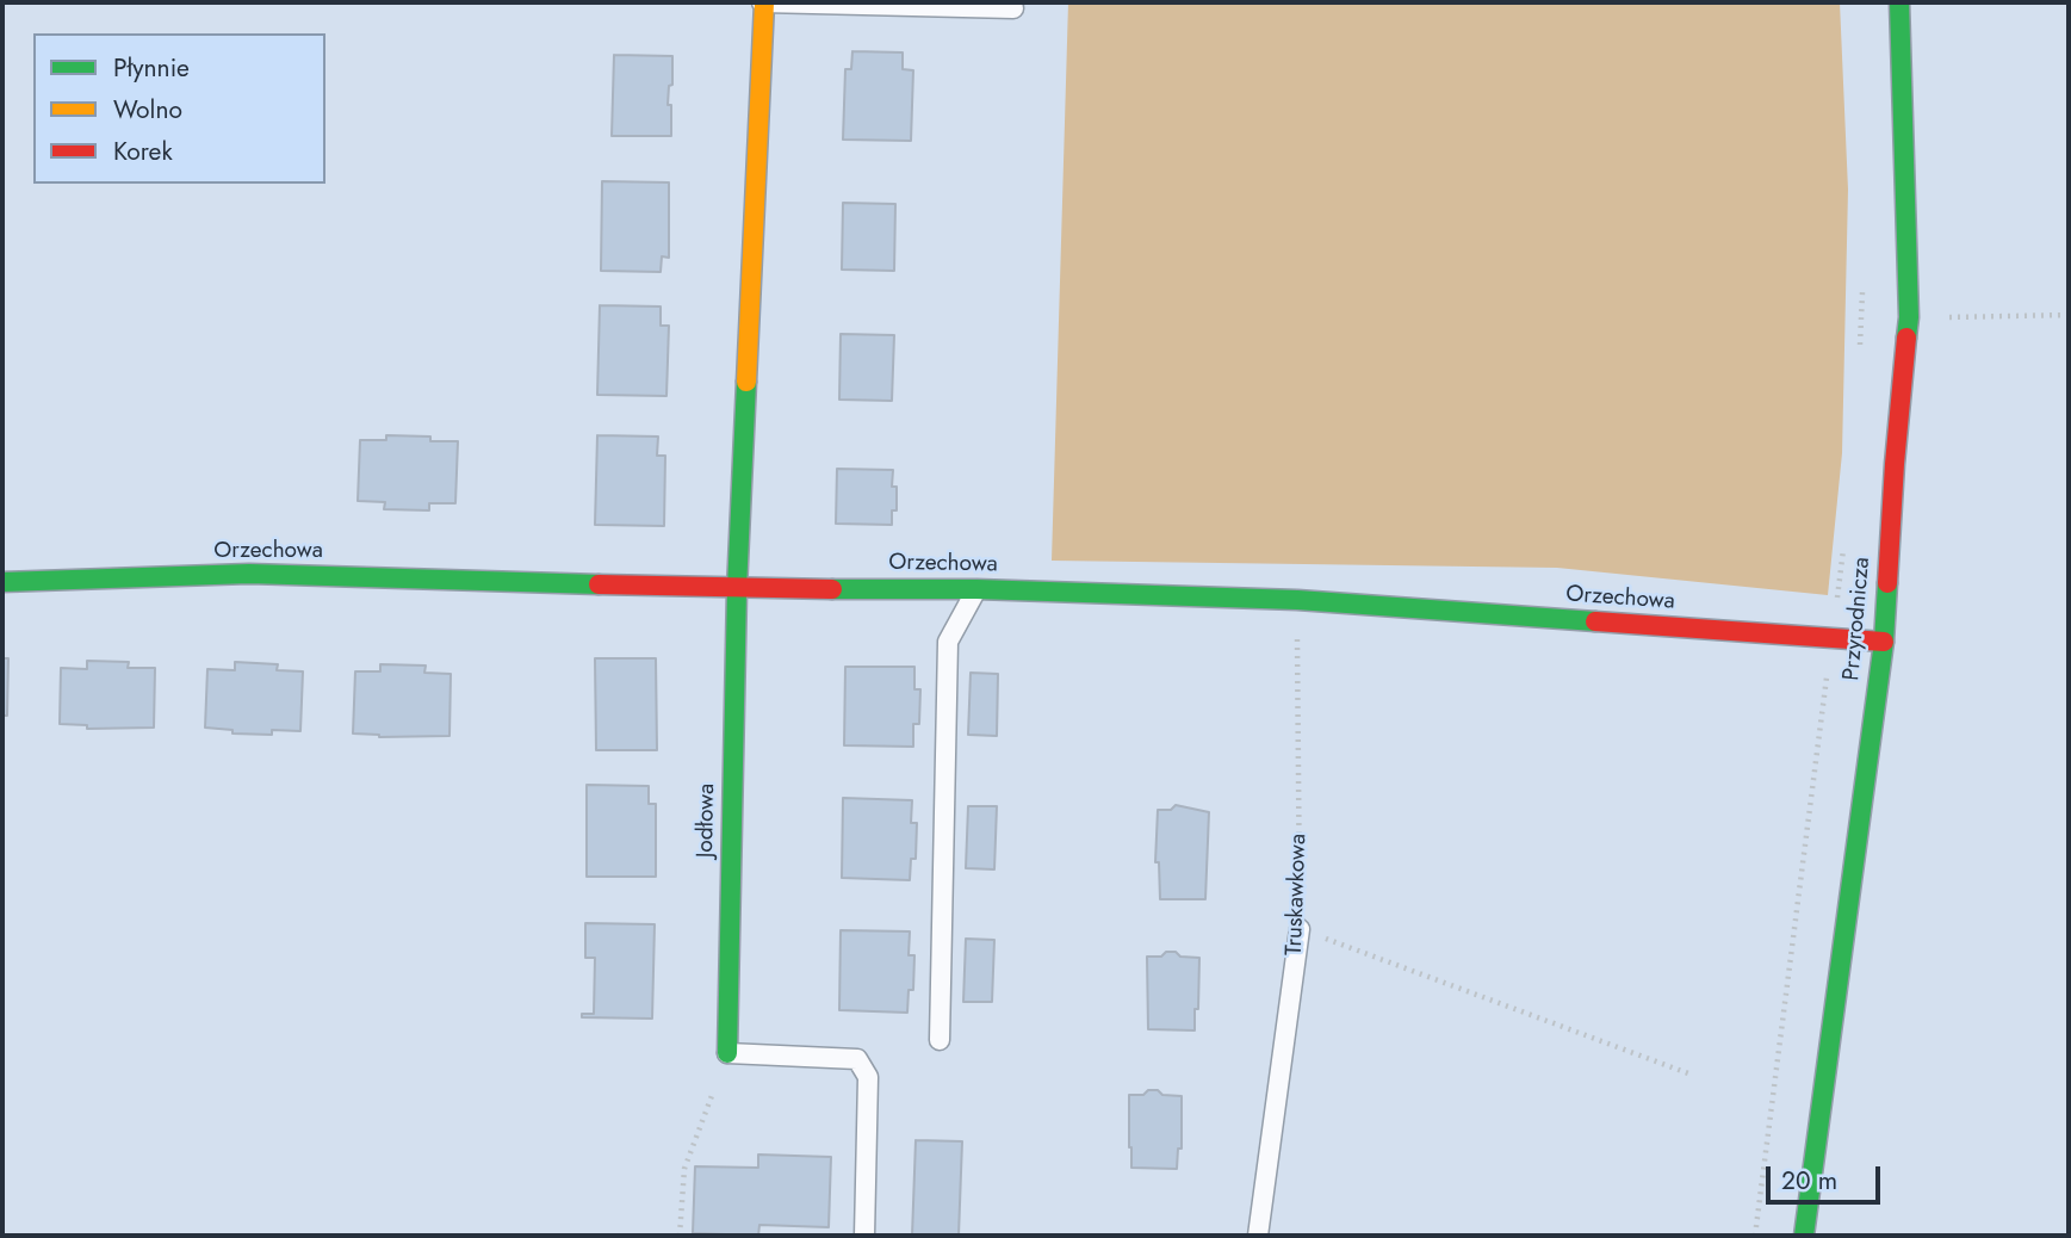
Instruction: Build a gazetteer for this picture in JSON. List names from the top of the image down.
{
  "streets": {
    "street": ["Orzechowa", "Przyrodnicza", "Jodłowa"],
    "lane": ["Truskawkowa"]
  },
  "crossings": [
    ["Orzechowa", "Przyrodnicza"],
    ["Orzechowa", "Jodłowa"],
    ["Orzechowa", "Truskawkowa"]
  ],
  "legend": ["Płynnie", "Wolno", "Korek"],
  "scale_bar": "20 m"
}
